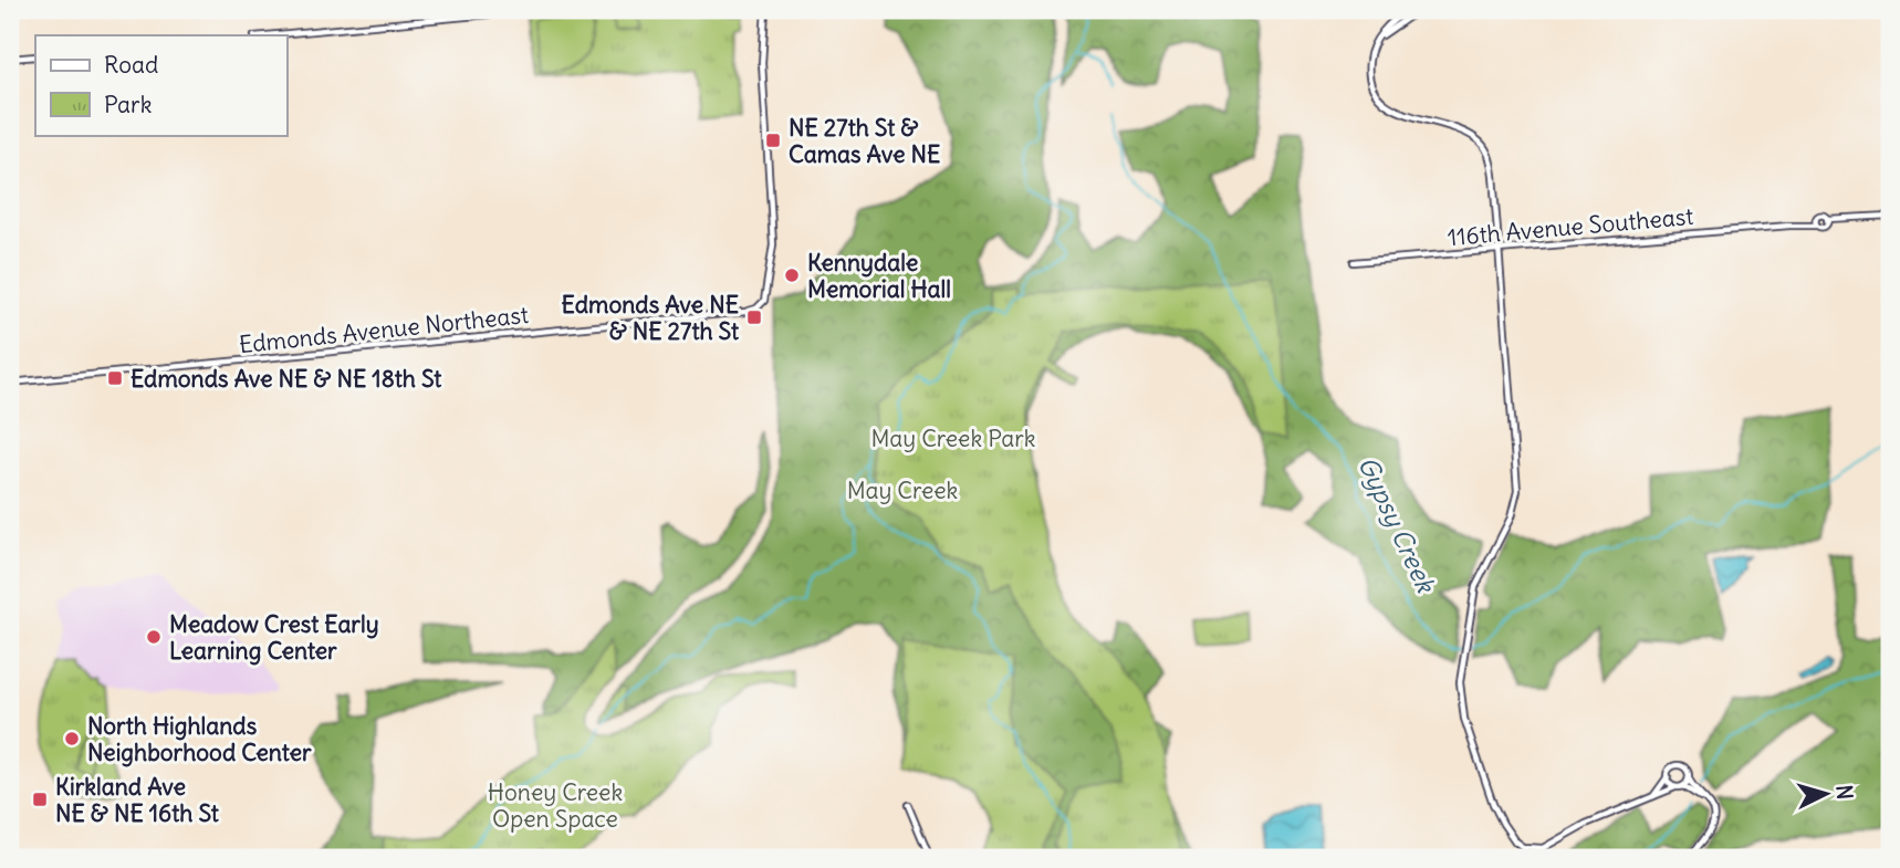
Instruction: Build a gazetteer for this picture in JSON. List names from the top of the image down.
{
  "streets": {
    "street": ["116th Avenue Southeast", "Edmonds Avenue Northeast"]
  },
  "water": ["Gypsy Creek"],
  "parks": ["May Creek Park", "May Creek", "Honey Creek Open Space"],
  "places": {
    "transit": [
      "NE 27th St & Camas Ave NE",
      "Edmonds Ave NE & NE 27th St",
      "Edmonds Ave NE & NE 18th St",
      "Kirkland Ave NE & NE 16th St"
    ],
    "other": ["Kennydale Memorial Hall", "Meadow Crest Early Learning Center", "North Highlands Neighborhood Center"]
  },
  "legend": ["Road", "Park"],
  "north": "right"
}
